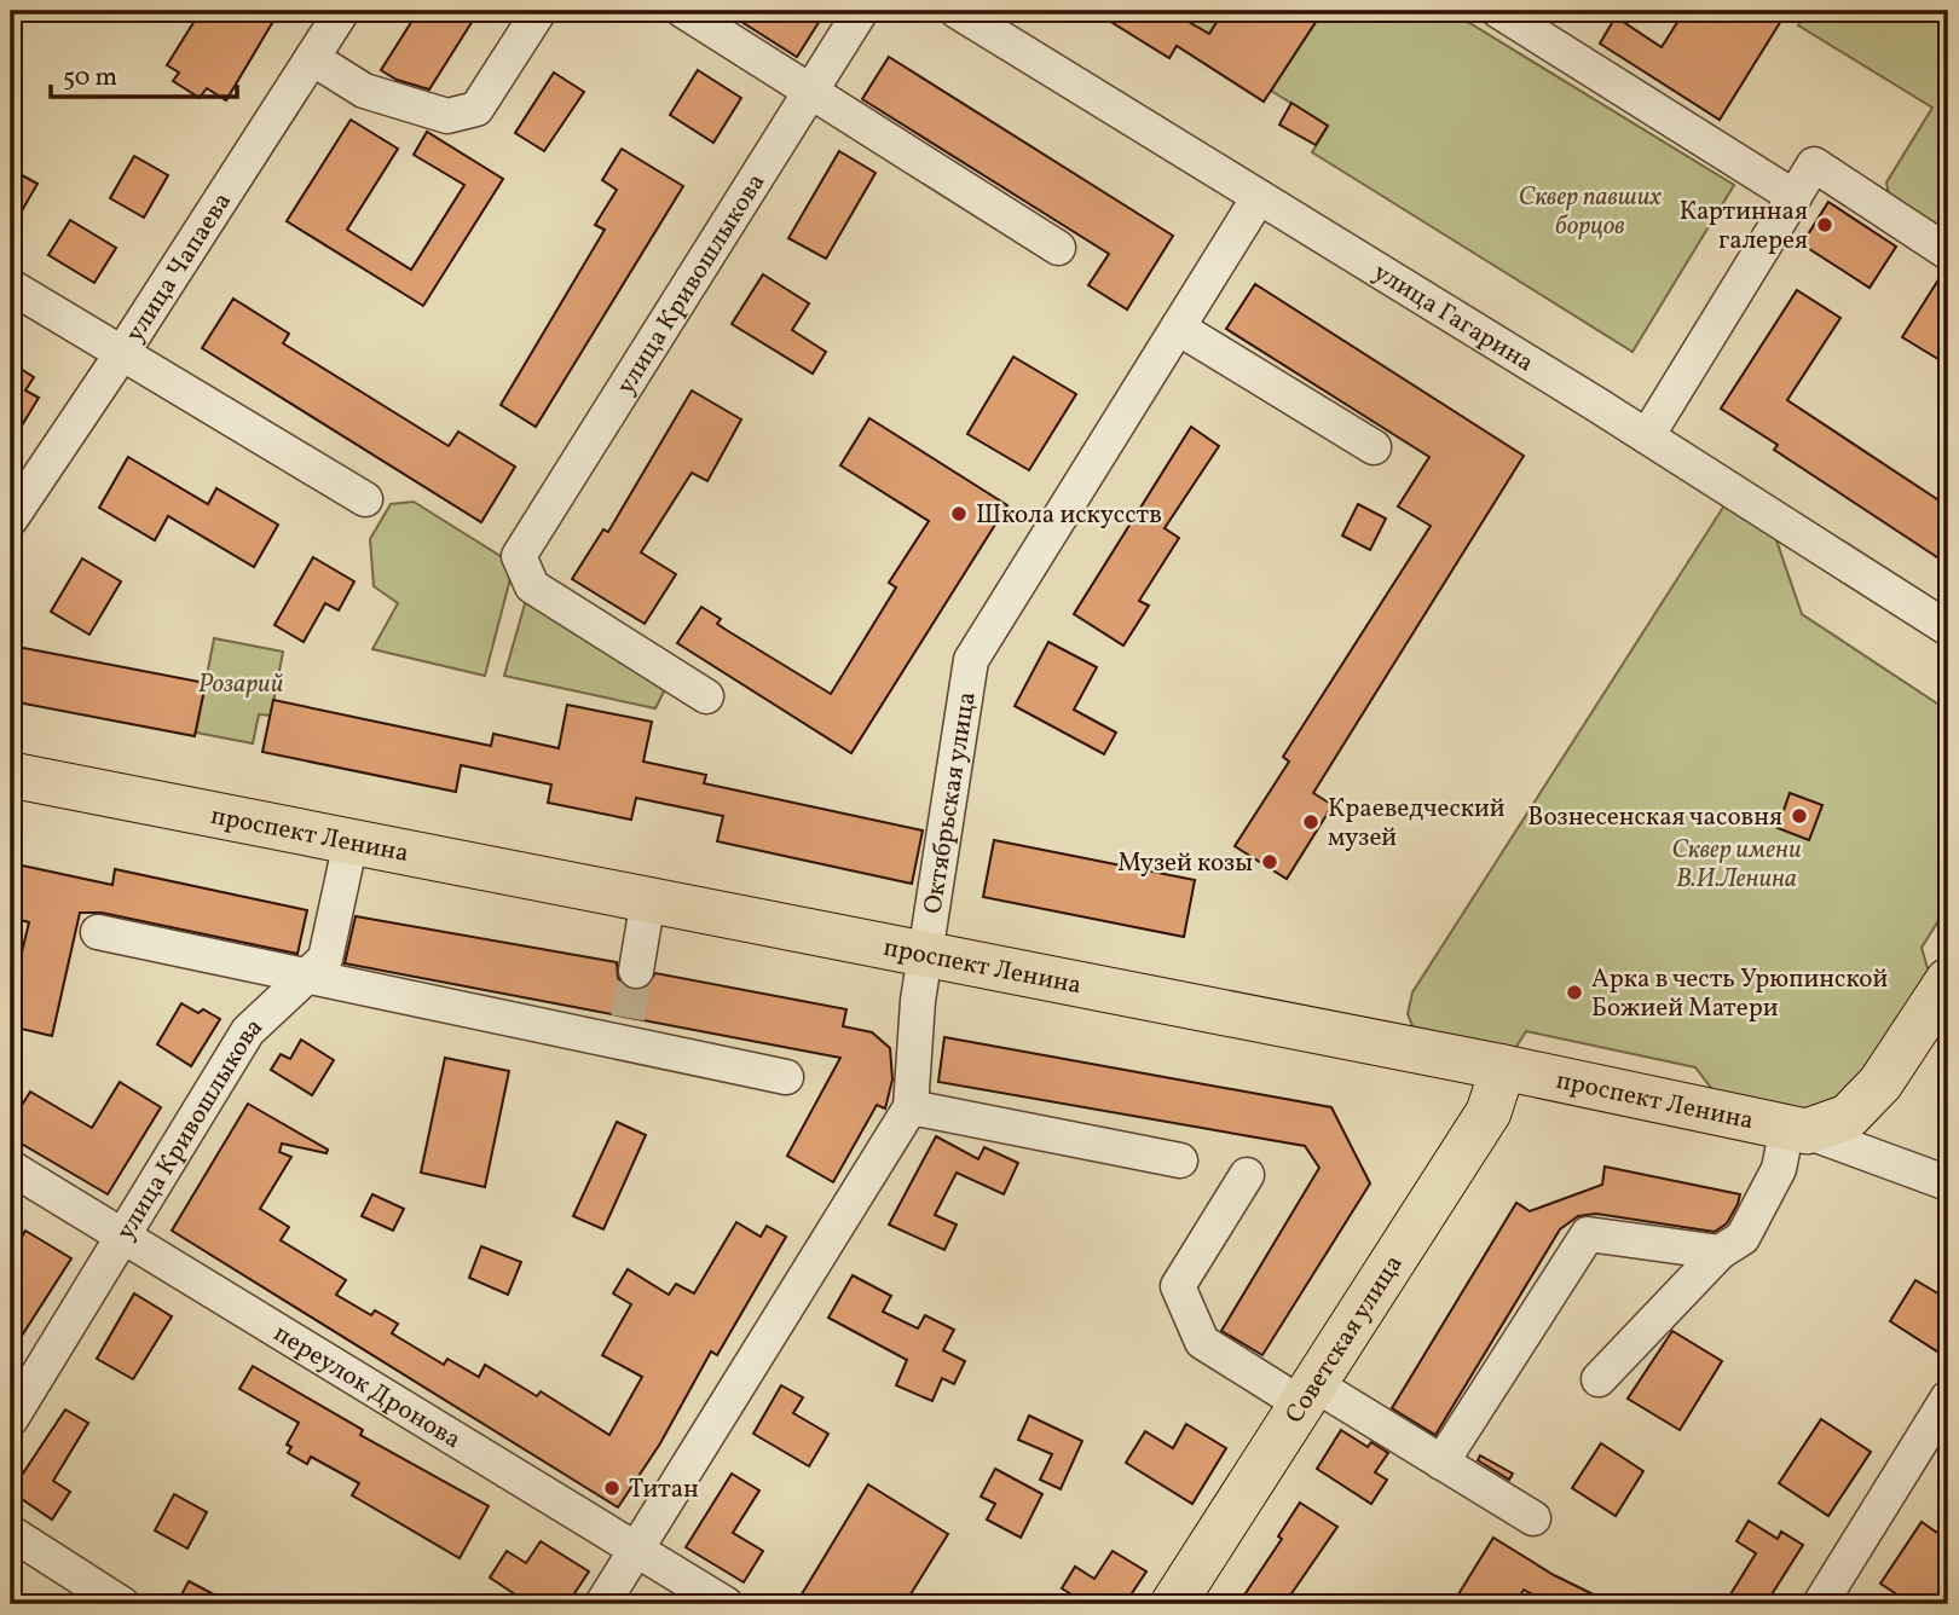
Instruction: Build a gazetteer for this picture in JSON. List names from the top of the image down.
{
  "streets": {
    "main road": ["проспект Ленина", "Советская улица"],
    "street": [
      "улица Чапаева",
      "улица Кривошлыкова",
      "улица Гагарина",
      "Октябрьская улица",
      "переулок Дронова"
    ]
  },
  "crossings": [
    ["улица Кривошлыкова", "проспект Ленина"],
    ["улица Кривошлыкова", "переулок Дронова"],
    ["улица Гагарина", "Октябрьская улица"],
    ["Октябрьская улица", "проспект Ленина"],
    ["Октябрьская улица", "переулок Дронова"],
    ["проспект Ленина", "Советская улица"]
  ],
  "parks": ["Сквер павших борцов", "Розарий", "Сквер имени В.И.Ленина"],
  "places": [
    "Картинная галерея",
    "Школа искусств",
    "Вознесенская часовня",
    "Краеведческий музей",
    "Музей козы",
    "Арка в честь Урюпинской Божией Матери",
    "Титан"
  ],
  "scale_bar": "50 m"
}
